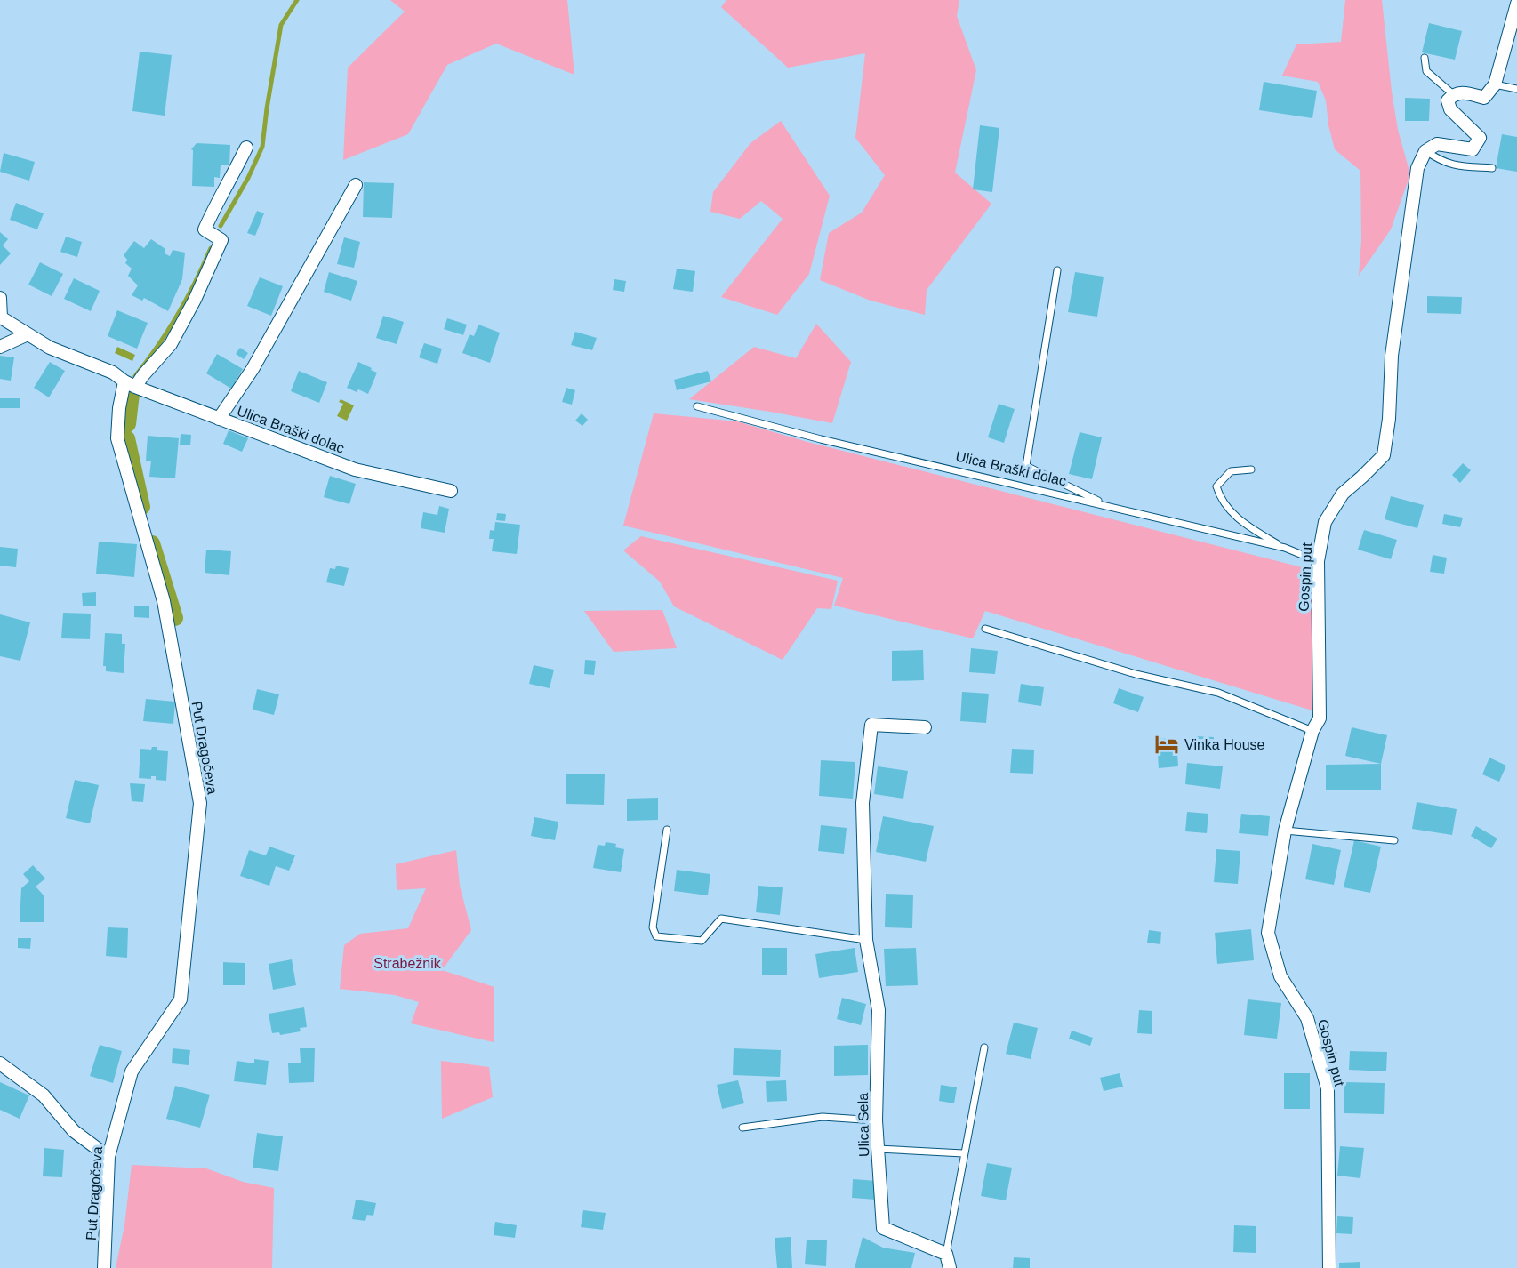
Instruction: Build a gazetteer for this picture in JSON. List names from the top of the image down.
{
  "streets": {
    "street": [
      "Ulica Braški dolac",
      "Gospin put",
      "Put Dragočeva",
      "Ulica Sela"
    ]
  },
  "crossings": [
    ["Ulica Braški dolac", "Gospin put"],
    ["Ulica Braški dolac", "Put Dragočeva"]
  ],
  "parks": ["Strabežnik"],
  "places": {
    "hotel": ["Vinka House"]
  }
}
